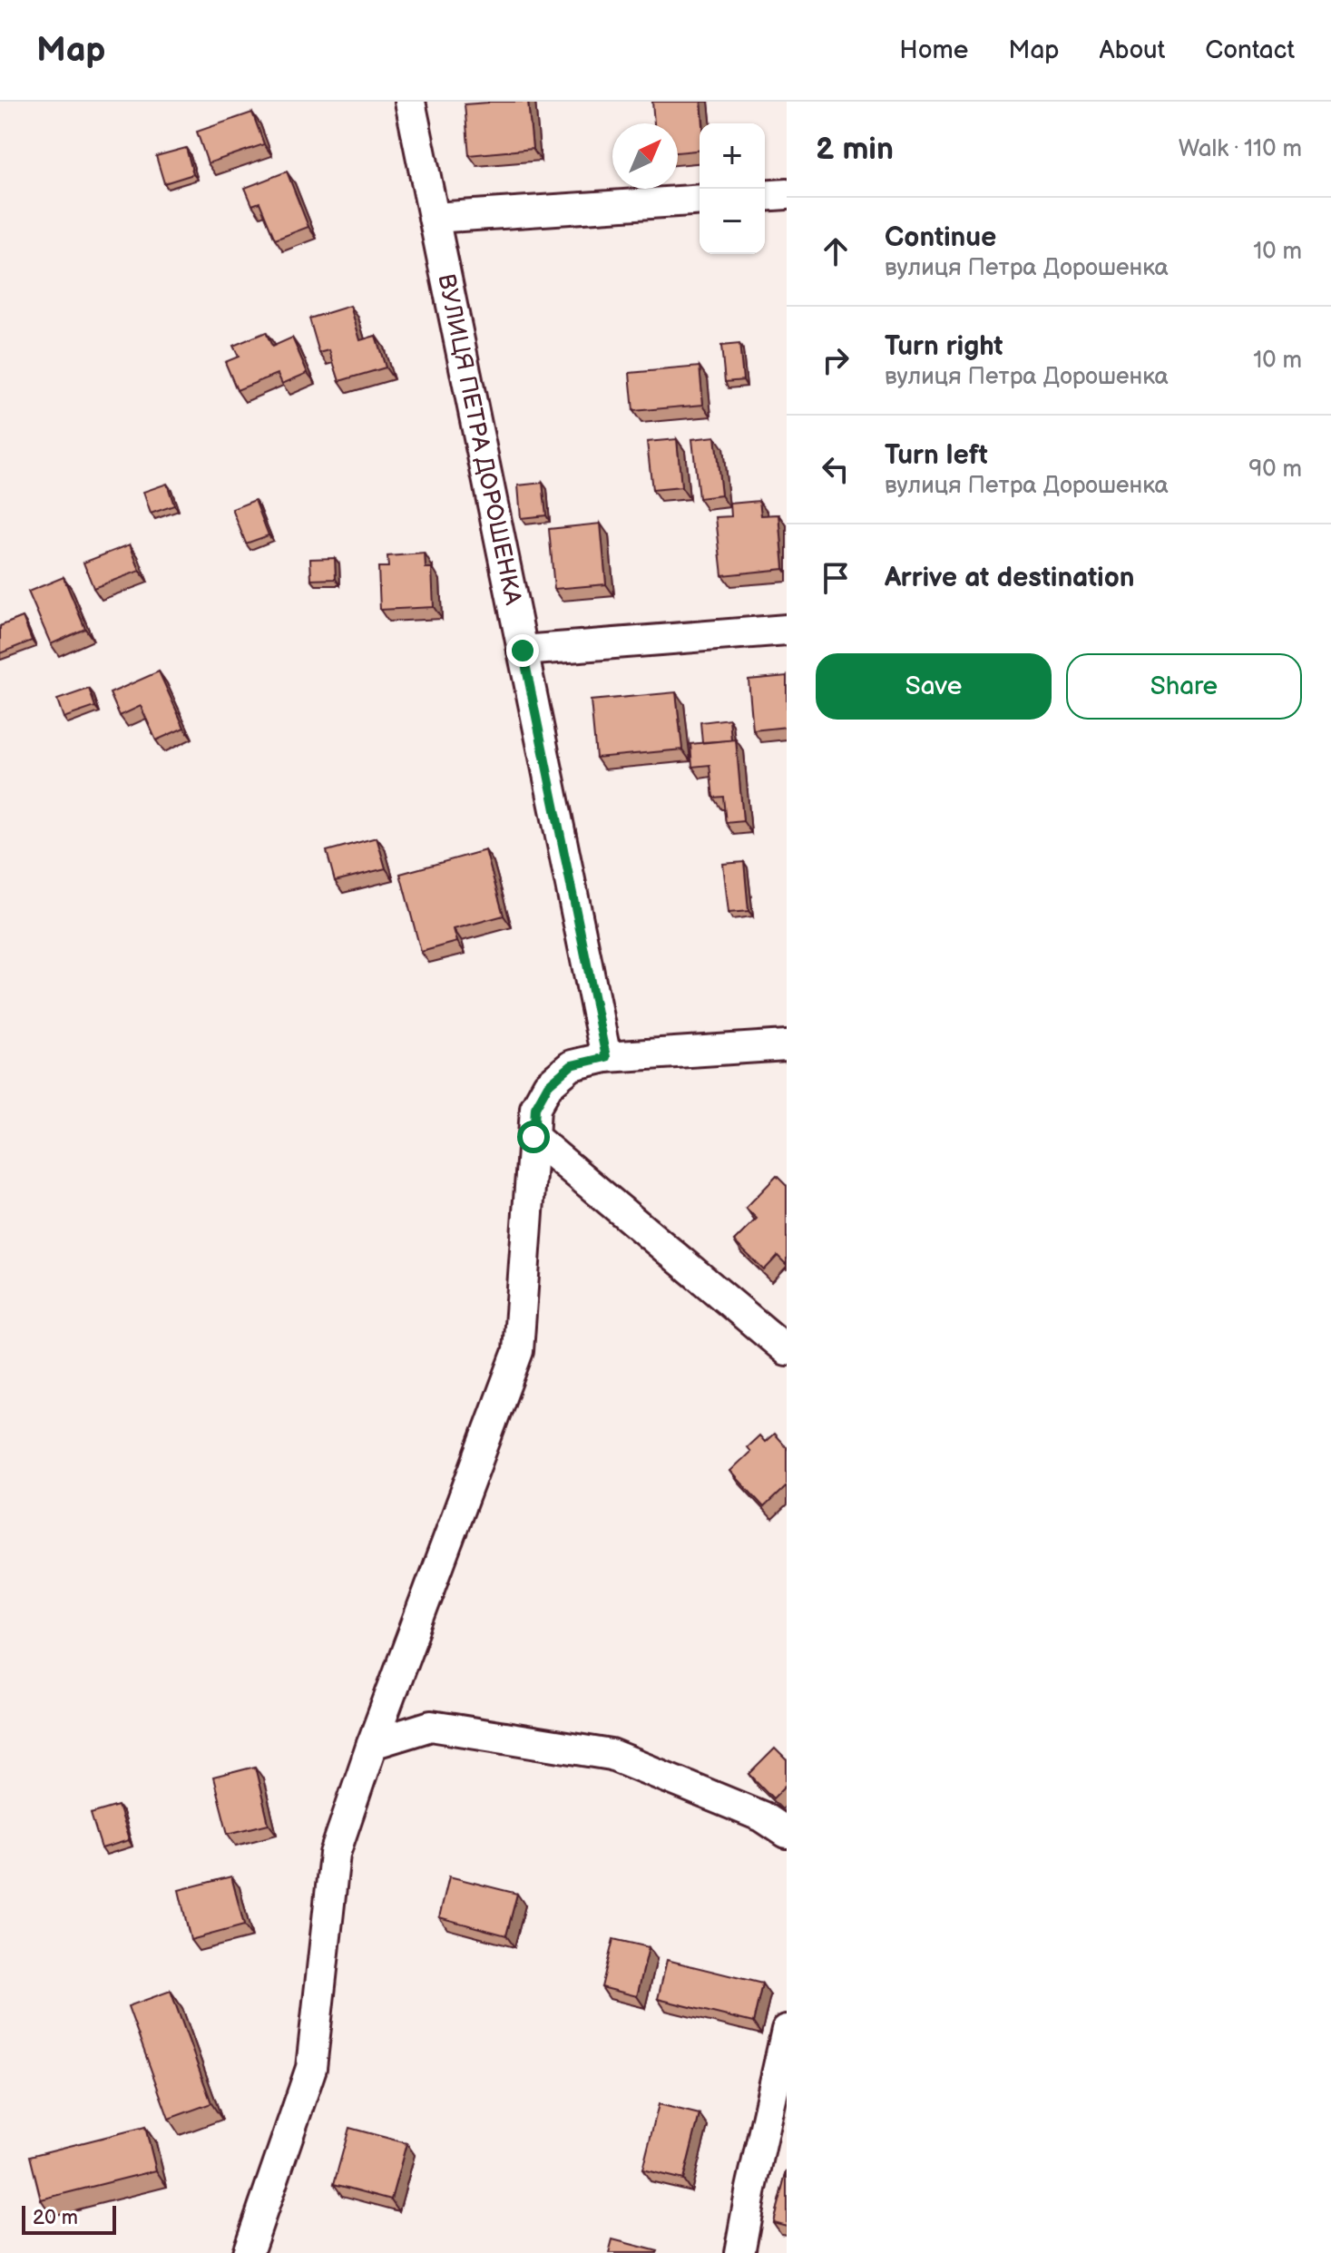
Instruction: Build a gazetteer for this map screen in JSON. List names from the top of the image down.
{
  "streets": {
    "street": ["ВУЛИЦЯ ПЕТРА ДОРОШЕНКА"]
  },
  "scale_bar": "20 m",
  "north": "top right",
  "page": {
    "header": "Map",
    "nav": [
      "Home",
      "Map",
      "About",
      "Contact"
    ],
    "heading": ["2 min", "Walk · 110 m"],
    "map_buttons": ["+", "−"],
    "list": [
      ["Continue", "вулиця Петра Дорошенка", "10 m"],
      ["Turn right", "вулиця Петра Дорошенка", "10 m"],
      ["Turn left", "вулиця Петра Дорошенка", "90 m"],
      "Arrive at destination"
    ],
    "buttons": ["Save", "Share"],
    "scale": "20 m"
  }
}
